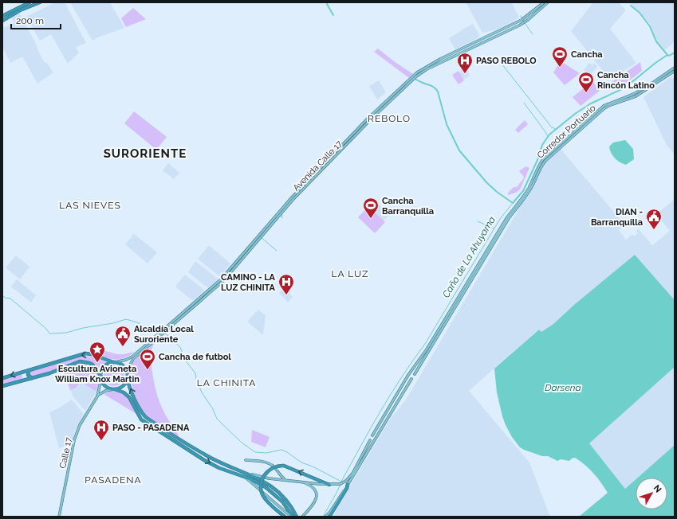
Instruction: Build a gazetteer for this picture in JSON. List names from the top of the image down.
{
  "streets": {
    "main road": ["Corredor Portuario", "Avenida Calle 17", "Calle 17"]
  },
  "crossings": [
    ["Avenida Calle 17", "Calle 17"]
  ],
  "districts": [
    "REBOLO",
    "SURORIENTE",
    "LAS NIEVES",
    "LA LUZ",
    "LA CHINITA",
    "PASADENA"
  ],
  "water": ["Caño de La Ahuyama", "Darsena"],
  "places": {
    "sports": [
      "Cancha",
      "Cancha Rincón Latino",
      "Cancha Barranquilla",
      "Cancha de futbol"
    ],
    "hospital": ["PASO REBOLO", "CAMINO - LA LUZ CHINITA", "PASO - PASADENA"],
    "public building": ["DIAN - Barranquilla", "Alcaldía Local Suroriente"],
    "place": ["Escultura Avioneta William Knox Martin"]
  },
  "scale_bar": "200 m",
  "north": "top right"
}
